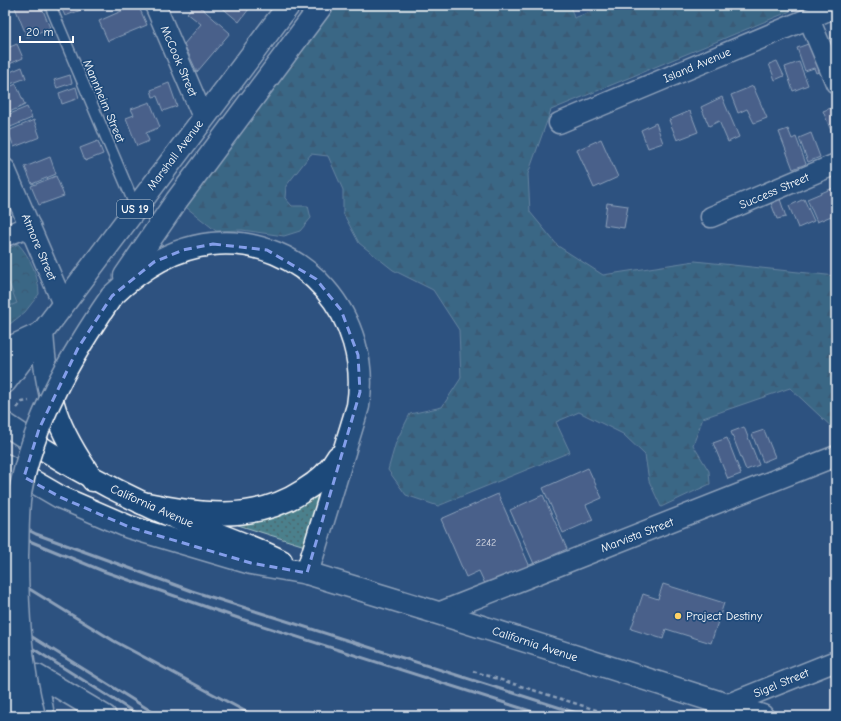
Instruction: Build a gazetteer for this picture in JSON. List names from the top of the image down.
{
  "streets": {
    "main road": ["Marshall Avenue", "US 19", "California Avenue"],
    "street": [
      "McCook Street",
      "Island Avenue",
      "Success Street",
      "Atmore Street",
      "Marvista Street",
      "Sigel Street"
    ],
    "lane": ["Mannheim Street"]
  },
  "crossings": [
    ["McCook Street", "Marshall Avenue"],
    ["Mannheim Street", "Marshall Avenue"],
    ["Marshall Avenue", "Atmore Street"],
    ["California Avenue", "Marvista Street"],
    ["California Avenue", "Sigel Street"]
  ],
  "places": ["Project Destiny"],
  "house_numbers": ["2242"],
  "scale_bar": "20 m"
}
